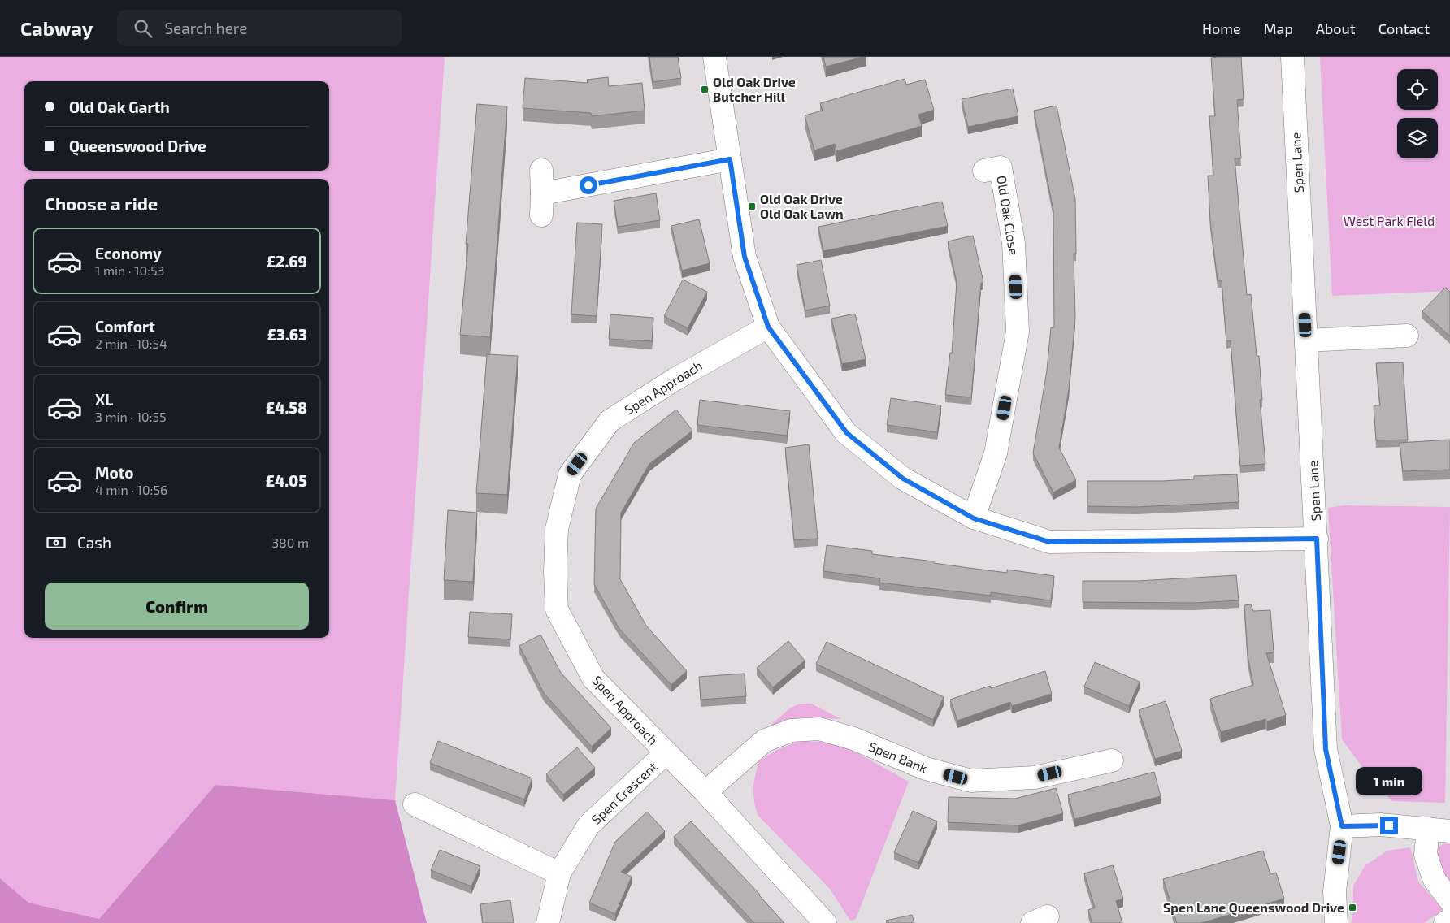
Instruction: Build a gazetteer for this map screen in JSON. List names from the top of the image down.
{
  "streets": {
    "street": [
      "Spen Lane",
      "Old Oak Close",
      "Spen Approach",
      "Spen Bank",
      "Spen Crescent"
    ]
  },
  "crossings": [
    ["Spen Approach", "Spen Bank"],
    ["Spen Approach", "Spen Crescent"]
  ],
  "parks": ["West Park Field"],
  "places": {
    "transit": ["Old Oak Drive Butcher Hill", "Old Oak Drive Old Oak Lawn", "Spen Lane Queenswood Drive"]
  },
  "page": {
    "header": "Cabway",
    "search": "Search here",
    "nav": [
      "Home",
      "Map",
      "About",
      "Contact"
    ],
    "banner": ["Old Oak Garth", "Queenswood Drive"],
    "heading": "Choose a ride",
    "list": [
      {
        "name": "Economy",
        "note": "1 min · 10:53",
        "value": "£2.69"
      },
      {
        "name": "Comfort",
        "note": "2 min · 10:54",
        "value": "£3.63"
      },
      {
        "name": "XL",
        "note": "3 min · 10:55",
        "value": "£4.58"
      },
      {
        "name": "Moto",
        "note": "4 min · 10:56",
        "value": "£4.05"
      }
    ],
    "pay": ["Cash", "380 m"],
    "buttons": "Confirm",
    "bubble": "1 min"
  }
}
